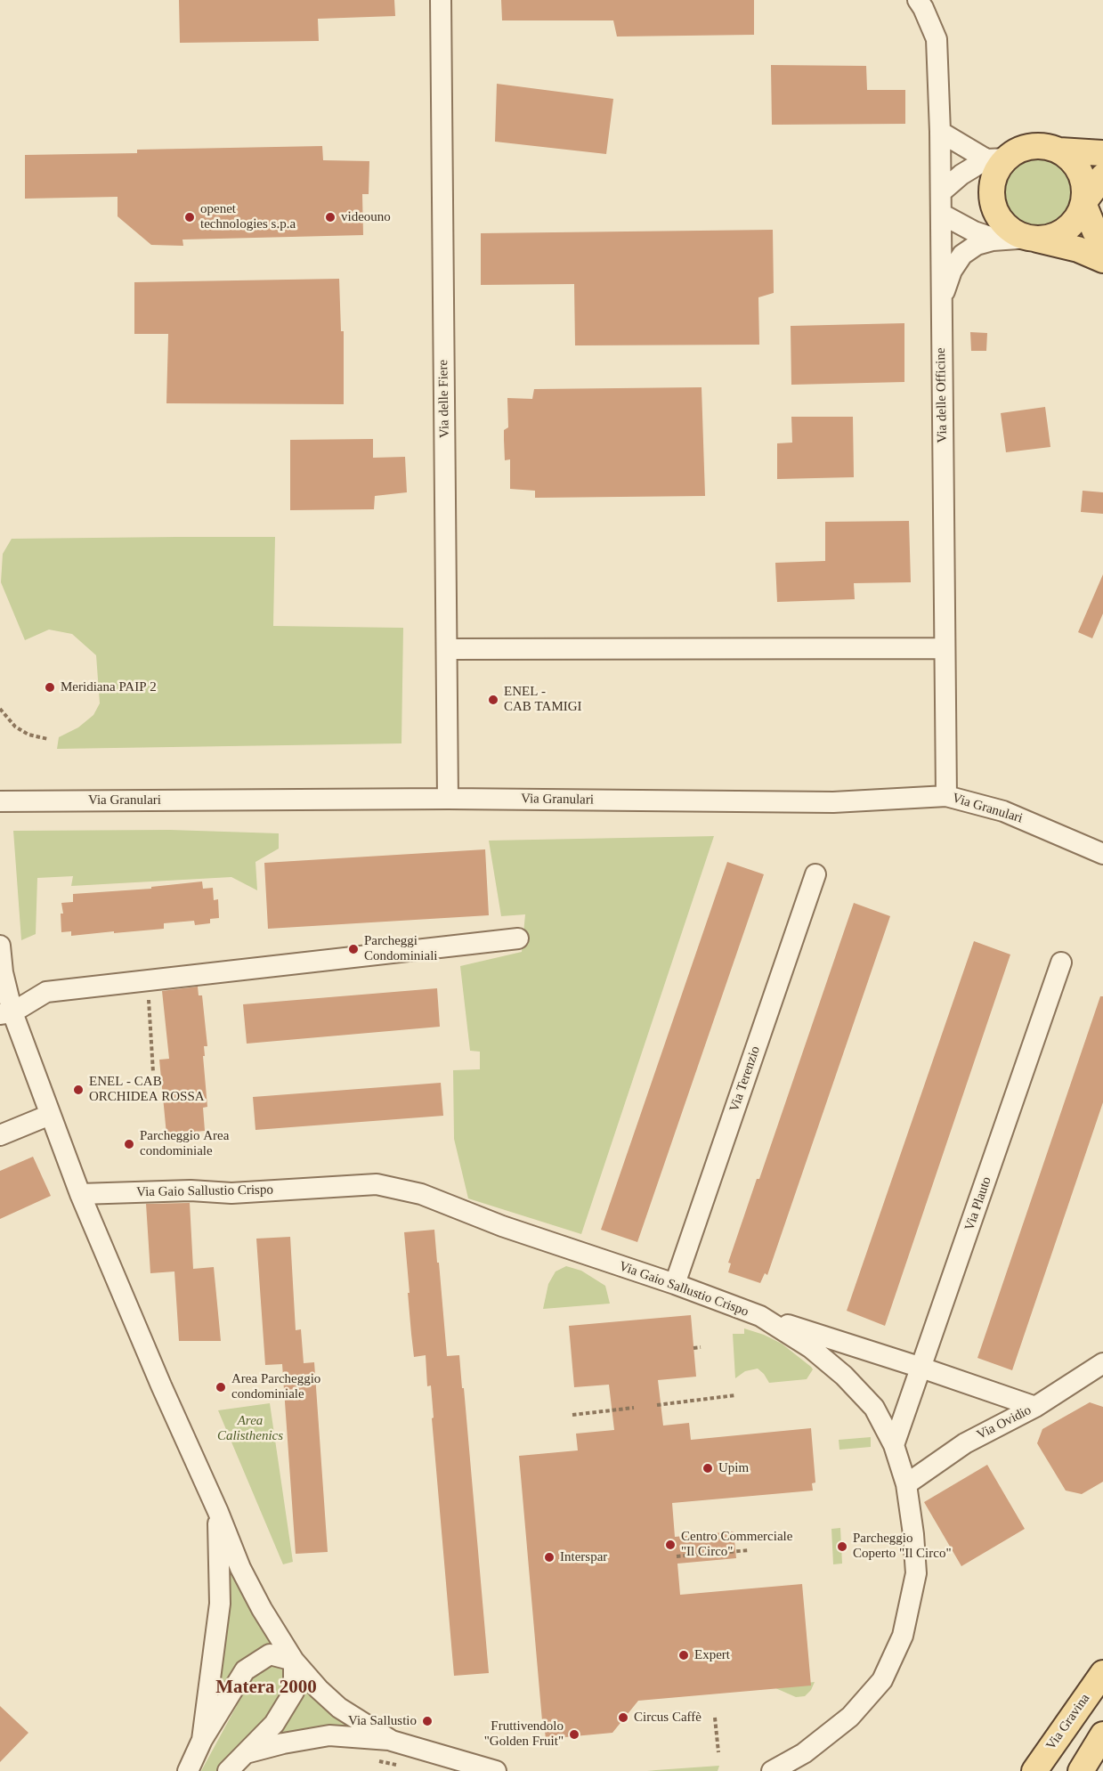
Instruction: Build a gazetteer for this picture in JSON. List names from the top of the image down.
{
  "streets": {
    "main road": ["Via Gravina"],
    "street": [
      "Via delle Officine",
      "Via delle Fiere",
      "Via Granulari",
      "Via Terenzio",
      "Via Gaio Sallustio Crispo",
      "Via Plauto",
      "Via Ovidio"
    ]
  },
  "crossings": [
    ["Via delle Officine", "Via Granulari"],
    ["Via delle Fiere", "Via Granulari"],
    ["Via Terenzio", "Via Gaio Sallustio Crispo"],
    ["Via Gaio Sallustio Crispo", "Via Plauto"],
    ["Via Gaio Sallustio Crispo", "Via Ovidio"]
  ],
  "districts": ["Matera 2000"],
  "parks": ["Area Calisthenics"],
  "places": [
    "openet technologies s.p.a",
    "videouno",
    "Meridiana PAIP 2",
    "ENEL - CAB TAMIGI",
    "Parcheggi Condominiali",
    "ENEL - CAB ORCHIDEA ROSSA",
    "Parcheggio Area condominiale",
    "Area Parcheggio condominiale",
    "Upim",
    "Centro Commerciale \"Il Circo\"",
    "Parcheggio Coperto \"Il Circo\"",
    "Interspar",
    "Expert",
    "Circus Caffè",
    "Via Sallustio",
    "Fruttivendolo \"Golden Fruit\""
  ]
}
